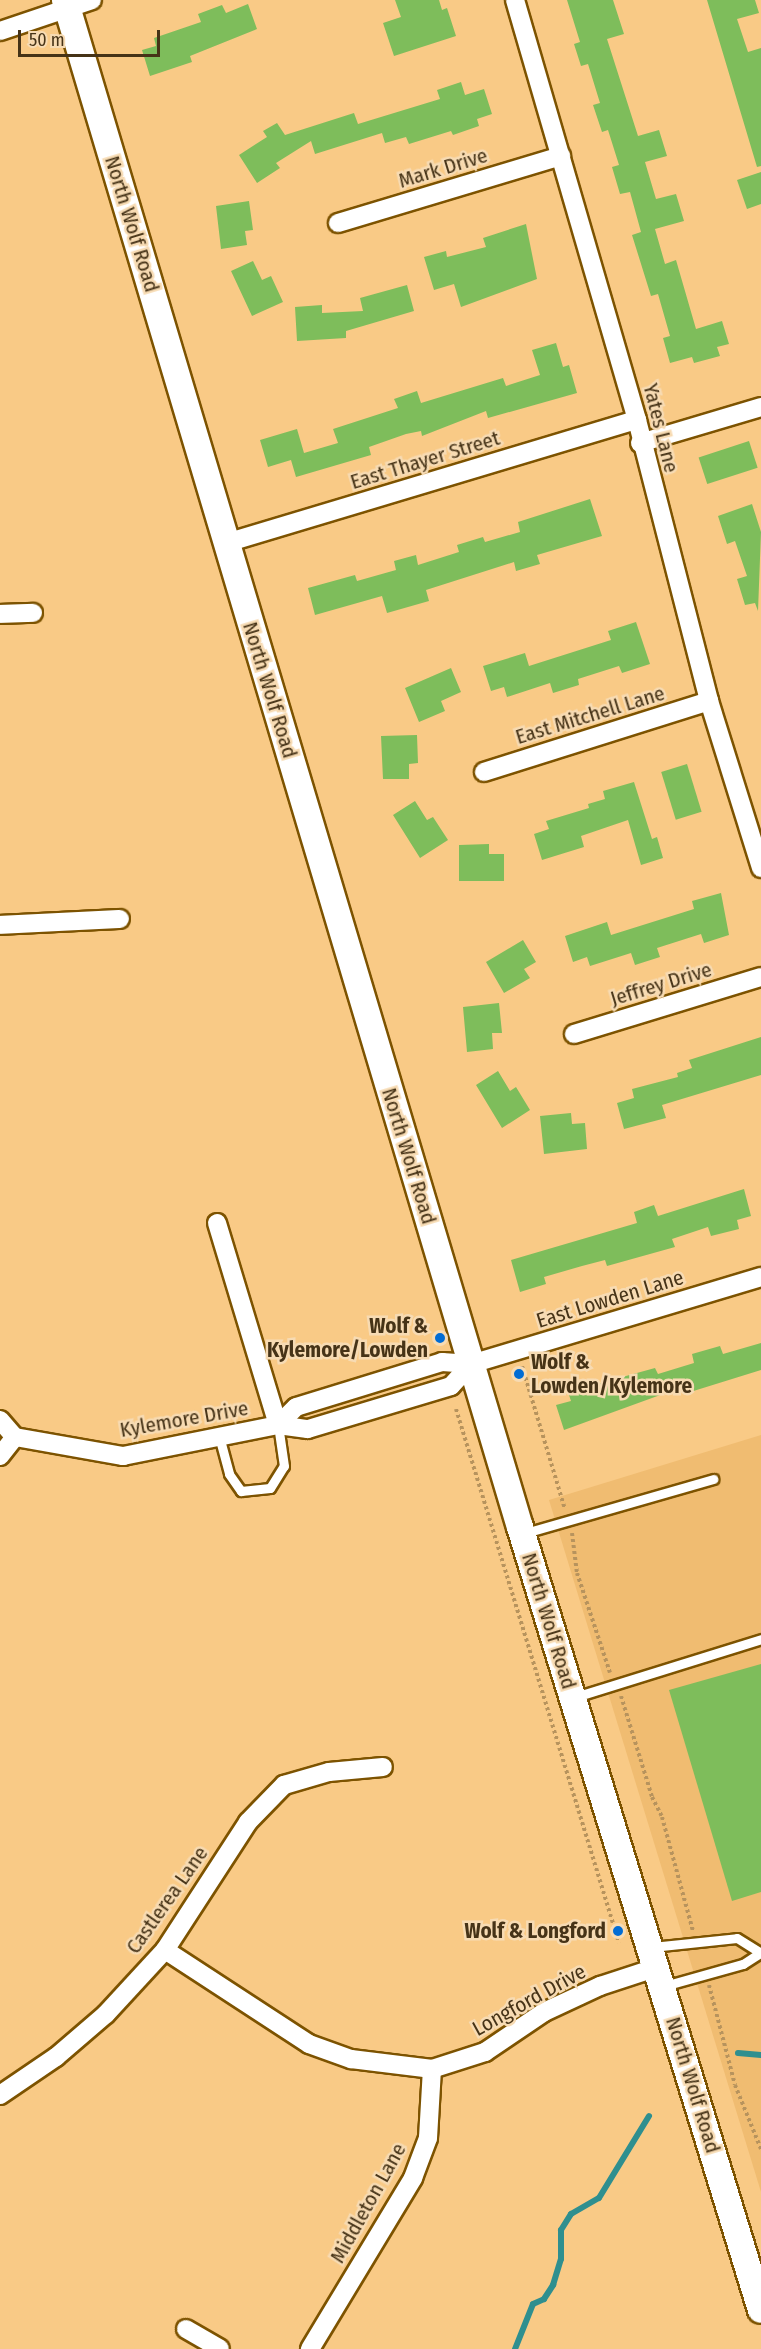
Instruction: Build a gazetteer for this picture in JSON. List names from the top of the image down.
{
  "streets": {
    "main road": ["North Wolf Road"],
    "street": [
      "Mark Drive",
      "Yates Lane",
      "East Thayer Street",
      "East Mitchell Lane",
      "Jeffrey Drive",
      "East Lowden Lane",
      "Kylemore Drive",
      "Castlerea Lane",
      "Longford Drive",
      "Middleton Lane"
    ]
  },
  "crossings": [
    ["Mark Drive", "Yates Lane"],
    ["North Wolf Road", "East Thayer Street"],
    ["North Wolf Road", "East Lowden Lane"],
    ["North Wolf Road", "Kylemore Drive"],
    ["North Wolf Road", "Longford Drive"],
    ["Yates Lane", "East Thayer Street"],
    ["Yates Lane", "East Mitchell Lane"],
    ["East Lowden Lane", "Kylemore Drive"],
    ["Castlerea Lane", "Longford Drive"],
    ["Longford Drive", "Middleton Lane"]
  ],
  "places": ["Wolf & Kylemore/Lowden", "Wolf & Lowden/Kylemore", "Wolf & Longford"],
  "scale_bar": "50 m"
}
